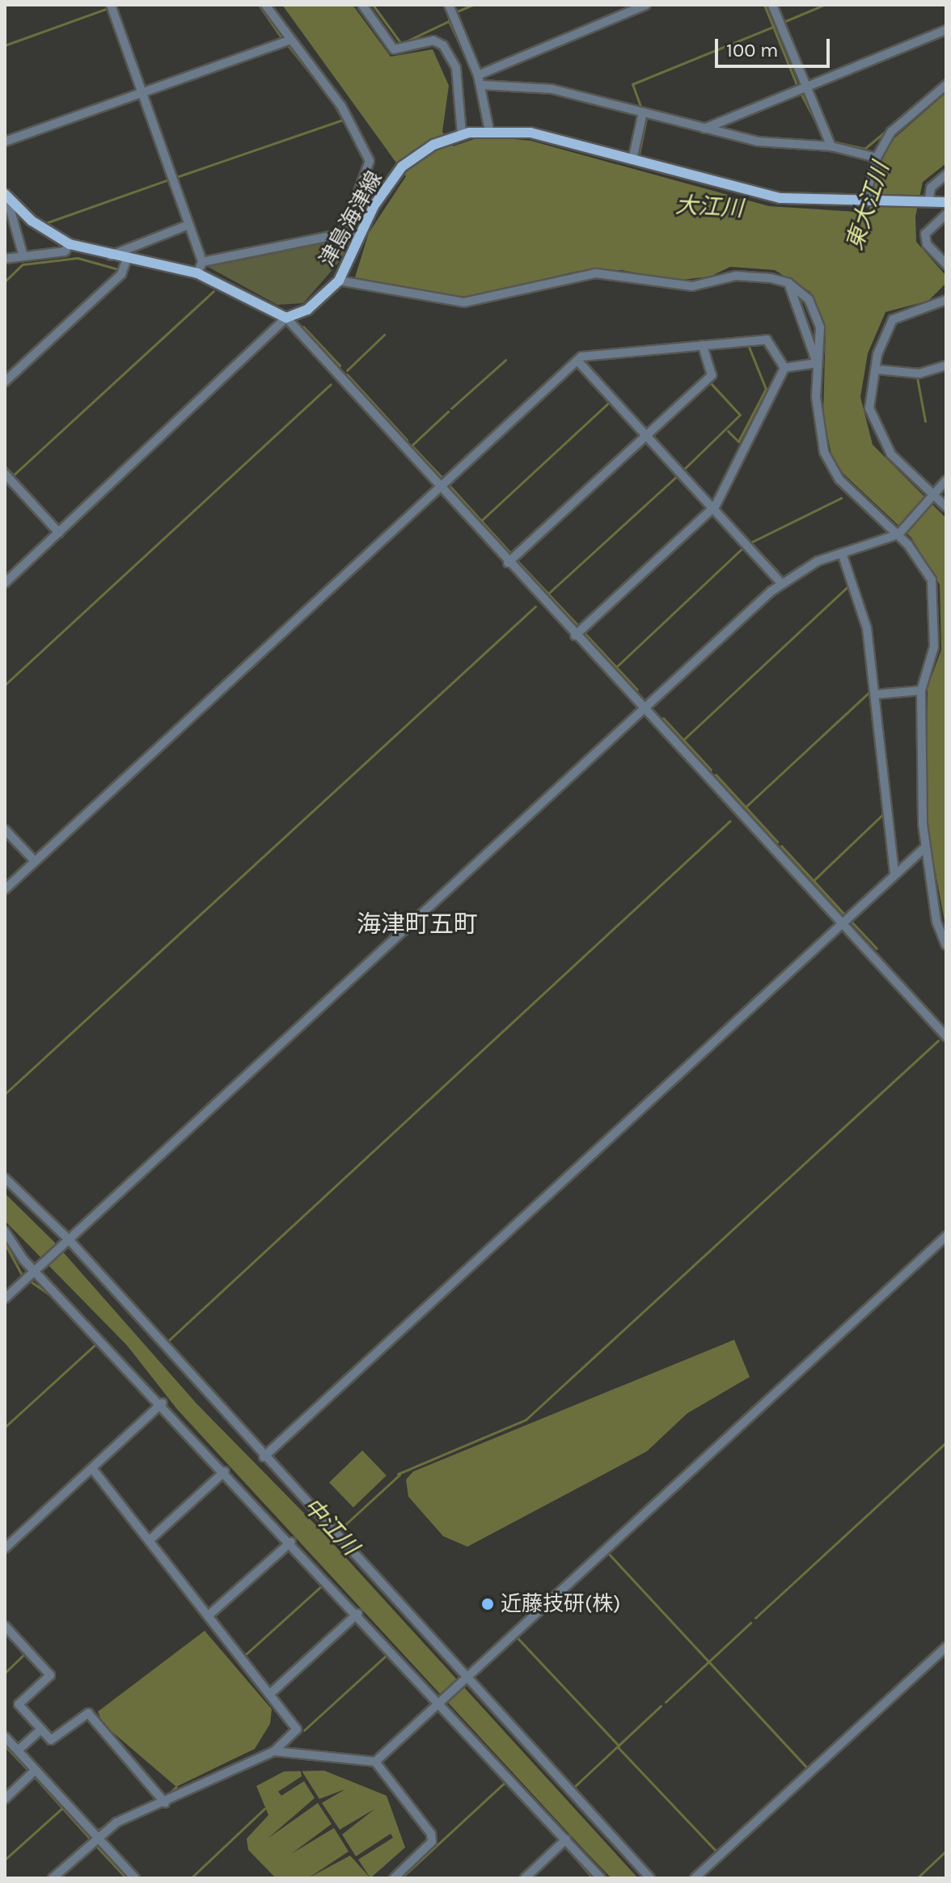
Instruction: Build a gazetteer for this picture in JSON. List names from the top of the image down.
{
  "streets": {
    "main road": ["津島海津線"]
  },
  "districts": ["海津町五町"],
  "water": ["東大江川", "大江川", "中江川"],
  "places": ["近藤技研(株)"],
  "scale_bar": "100 m"
}
